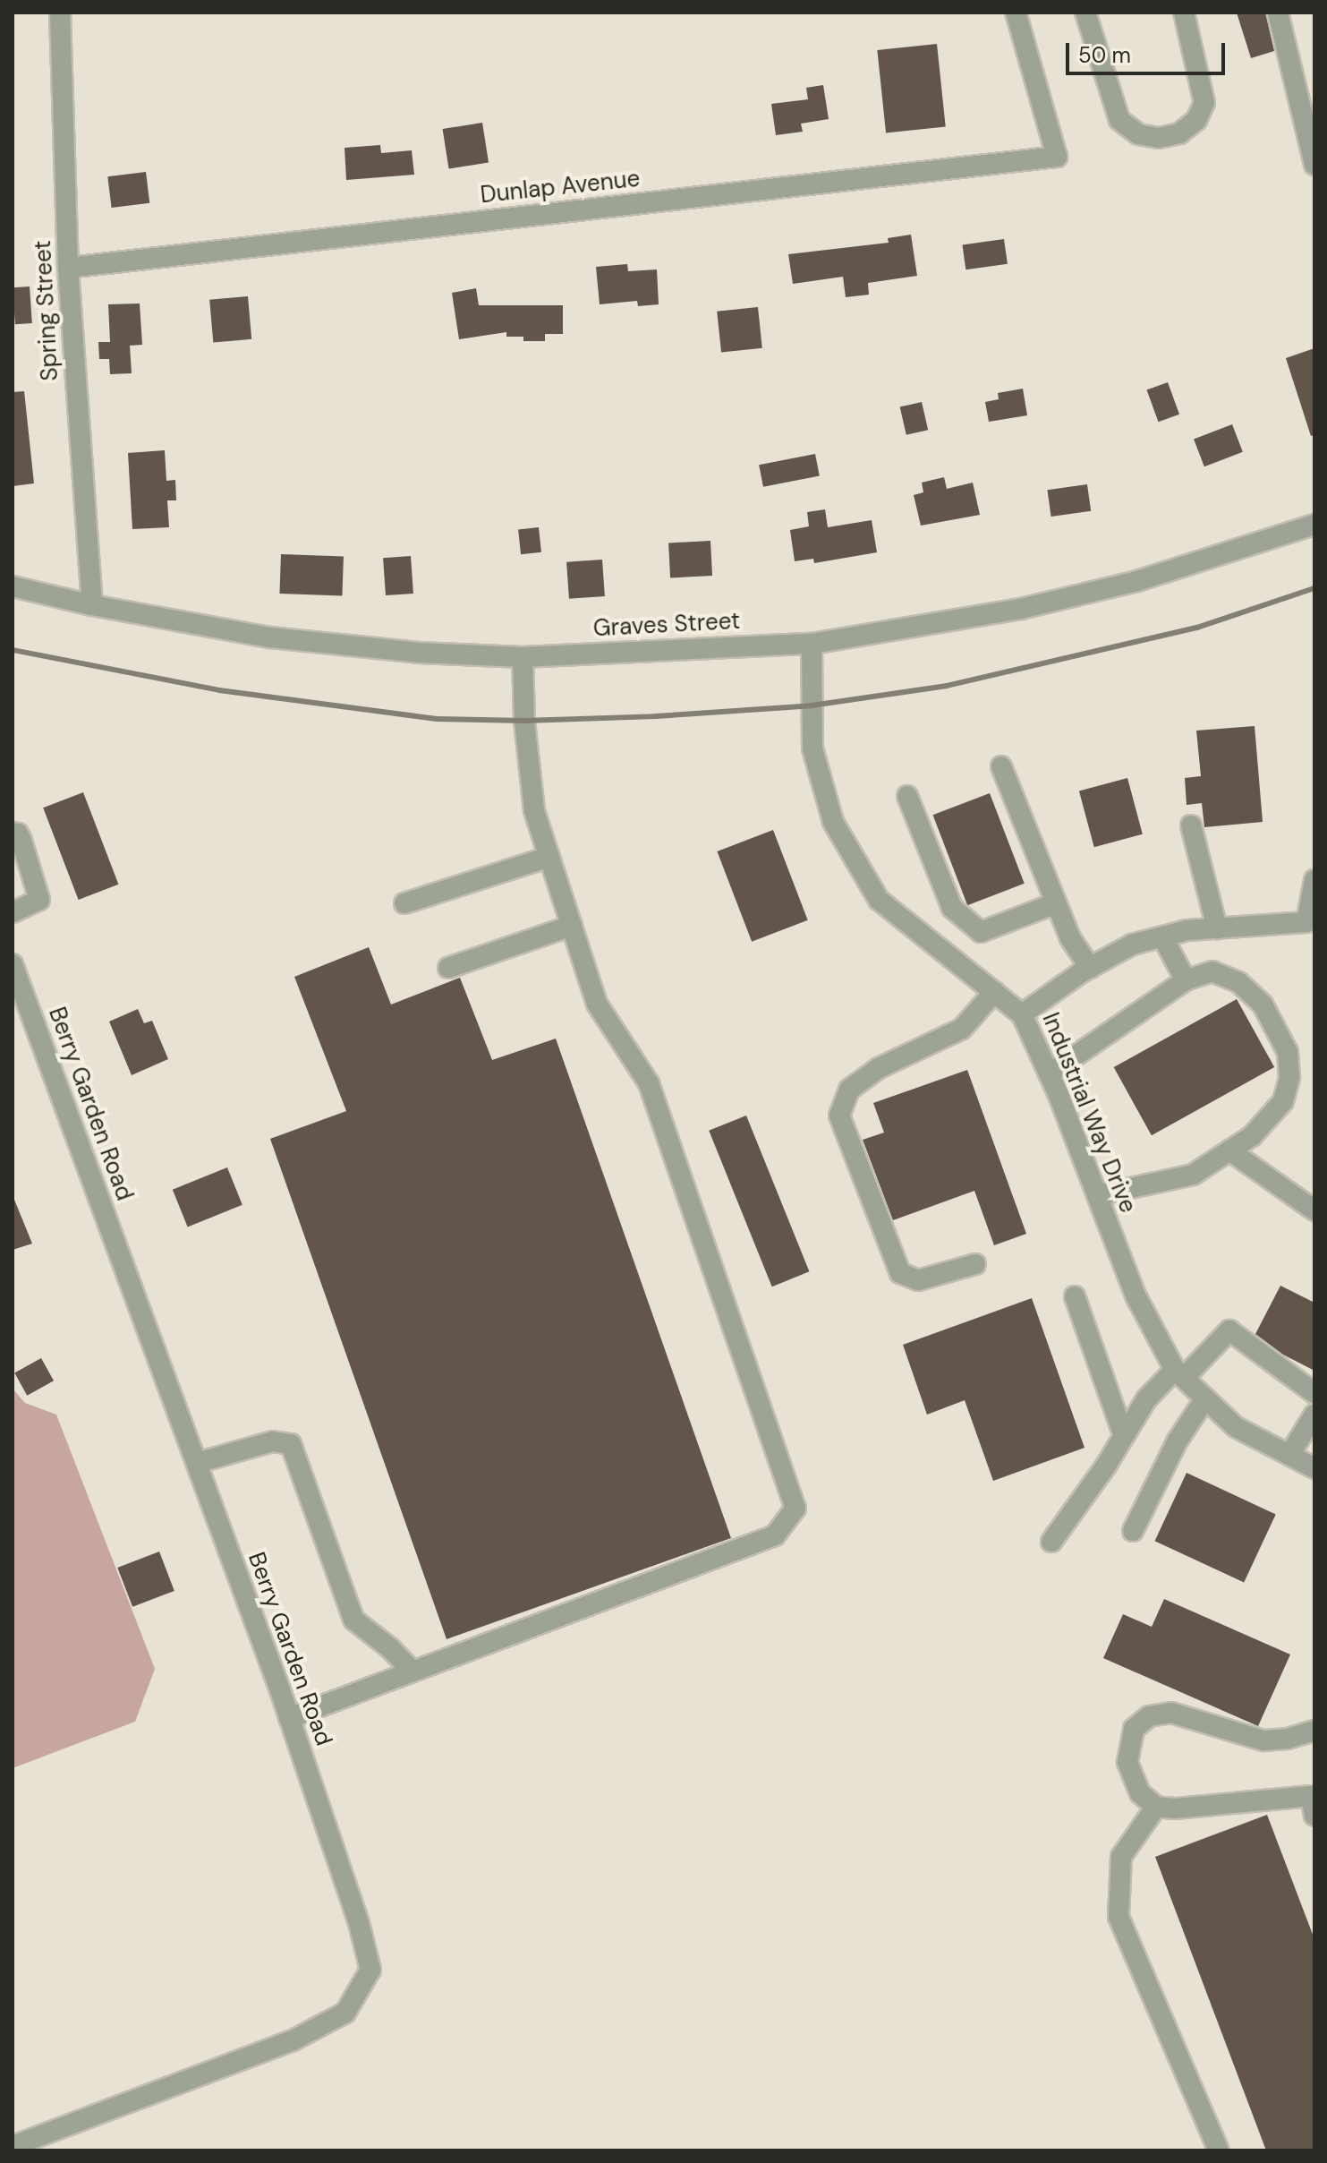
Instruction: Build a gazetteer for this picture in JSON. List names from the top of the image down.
{
  "streets": {
    "street": [
      "Dunlap Avenue",
      "Spring Street",
      "Graves Street",
      "Berry Garden Road",
      "Industrial Way Drive"
    ]
  },
  "crossings": [
    ["Dunlap Avenue", "Spring Street"],
    ["Spring Street", "Graves Street"],
    ["Graves Street", "Industrial Way Drive"]
  ],
  "scale_bar": "50 m"
}
